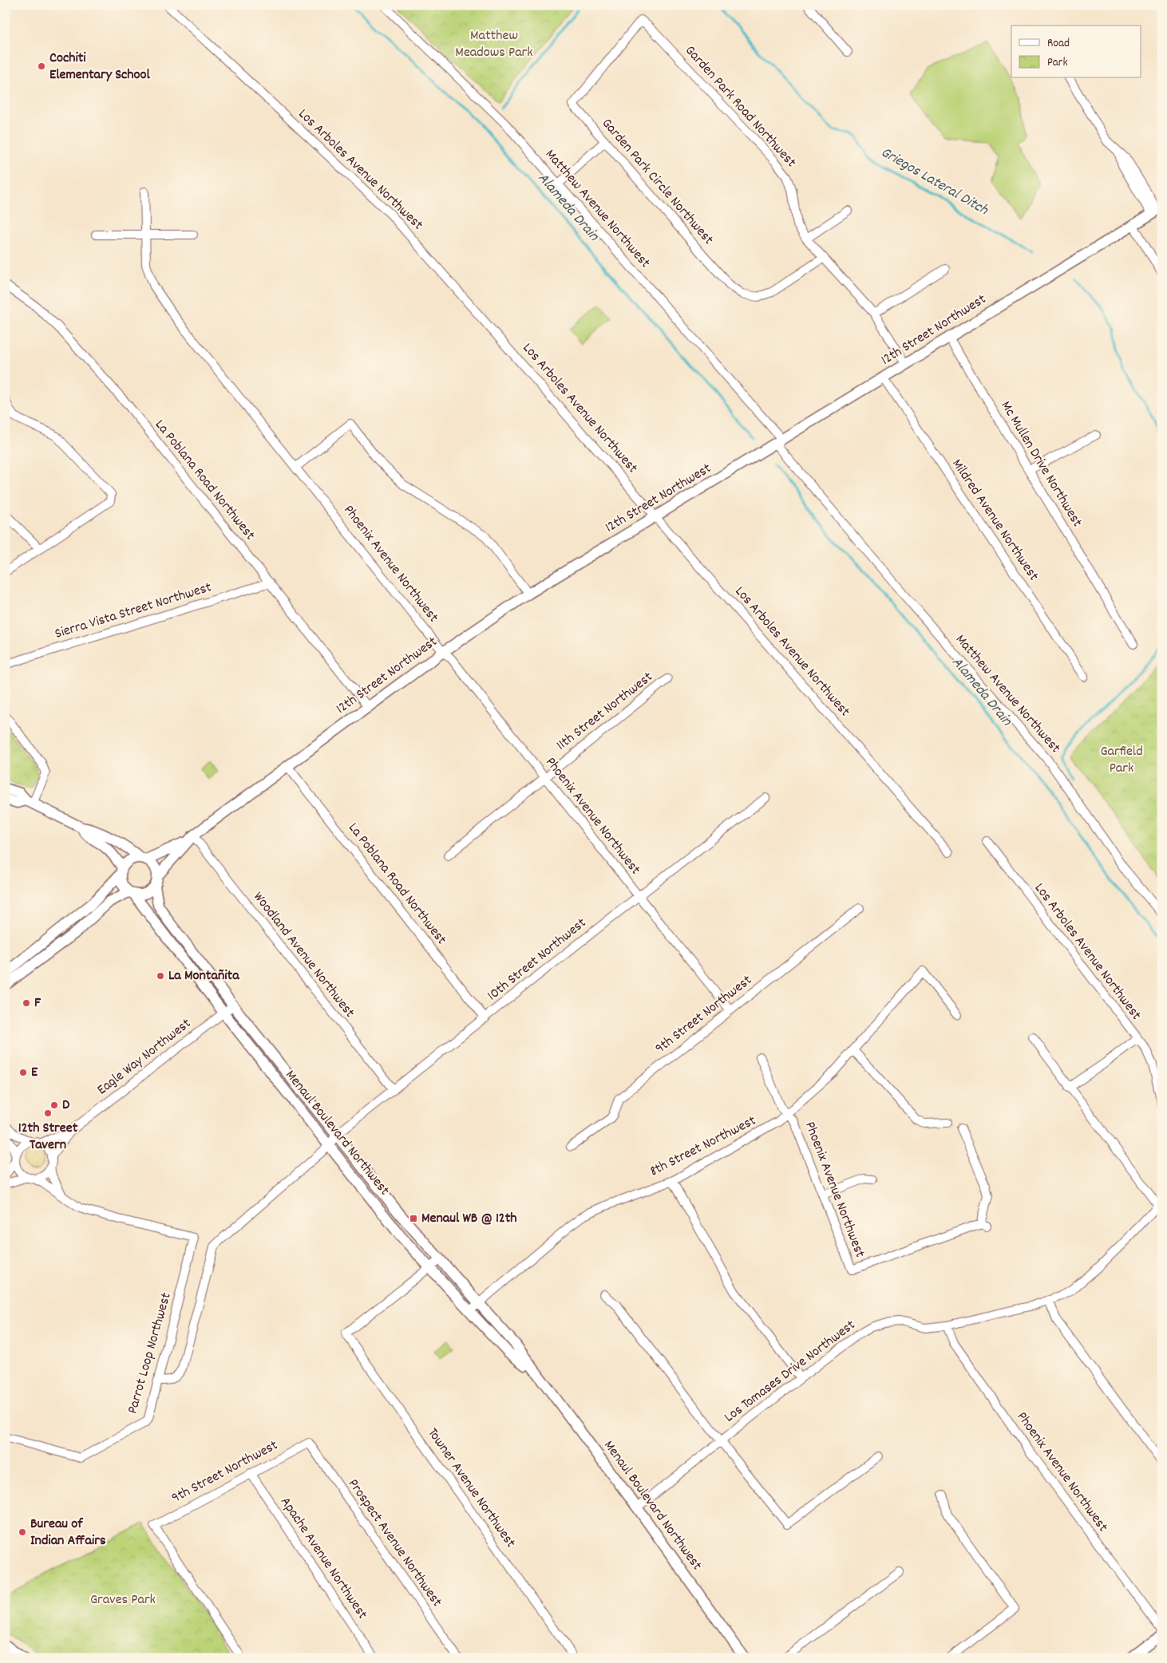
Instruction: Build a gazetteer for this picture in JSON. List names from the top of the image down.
{
  "streets": {
    "main road": ["12th Street Northwest", "Menaul Boulevard Northwest"],
    "street": [
      "Garden Park Road Northwest",
      "Los Arboles Avenue Northwest",
      "Garden Park Circle Northwest",
      "Matthew Avenue Northwest",
      "Mc Mullen Drive Northwest",
      "La Poblana Road Northwest",
      "Mildred Avenue Northwest",
      "Phoenix Avenue Northwest",
      "Sierra Vista Street Northwest",
      "11th Street Northwest",
      "Woodland Avenue Northwest",
      "10th Street Northwest",
      "9th Street Northwest",
      "Eagle Way Northwest",
      "8th Street Northwest",
      "Parrot Loop Northwest",
      "Los Tomases Drive Northwest",
      "Towner Avenue Northwest",
      "Prospect Avenue Northwest",
      "Apache Avenue Northwest"
    ]
  },
  "crossings": [
    ["Garden Park Road Northwest", "Garden Park Circle Northwest"],
    ["Garden Park Road Northwest", "12th Street Northwest"],
    ["Los Arboles Avenue Northwest", "12th Street Northwest"],
    ["Matthew Avenue Northwest", "12th Street Northwest"],
    ["12th Street Northwest", "Mc Mullen Drive Northwest"],
    ["12th Street Northwest", "La Poblana Road Northwest"],
    ["12th Street Northwest", "Mildred Avenue Northwest"],
    ["12th Street Northwest", "Phoenix Avenue Northwest"],
    ["12th Street Northwest", "Woodland Avenue Northwest"],
    ["12th Street Northwest", "Menaul Boulevard Northwest"],
    ["La Poblana Road Northwest", "Sierra Vista Street Northwest"],
    ["La Poblana Road Northwest", "10th Street Northwest"],
    ["Phoenix Avenue Northwest", "11th Street Northwest"],
    ["Phoenix Avenue Northwest", "10th Street Northwest"],
    ["Phoenix Avenue Northwest", "9th Street Northwest"],
    ["Phoenix Avenue Northwest", "8th Street Northwest"],
    ["Phoenix Avenue Northwest", "Los Tomases Drive Northwest"],
    ["Woodland Avenue Northwest", "10th Street Northwest"],
    ["10th Street Northwest", "Menaul Boulevard Northwest"],
    ["10th Street Northwest", "Parrot Loop Northwest"],
    ["9th Street Northwest", "Prospect Avenue Northwest"],
    ["9th Street Northwest", "Apache Avenue Northwest"],
    ["Eagle Way Northwest", "Menaul Boulevard Northwest"],
    ["Menaul Boulevard Northwest", "8th Street Northwest"],
    ["Menaul Boulevard Northwest", "Los Tomases Drive Northwest"],
    ["Menaul Boulevard Northwest", "Towner Avenue Northwest"]
  ],
  "water": ["Griegos Lateral Ditch", "Alameda Drain"],
  "parks": ["Matthew Meadows Park", "Garfield Park", "Graves Park"],
  "places": {
    "other": [
      "Cochiti Elementary School",
      "La Montañita",
      "F",
      "E",
      "D",
      "12th Street Tavern",
      "Bureau of Indian Affairs"
    ],
    "transit": ["Menaul WB @ 12th"]
  },
  "legend": ["Road", "Park"]
}
